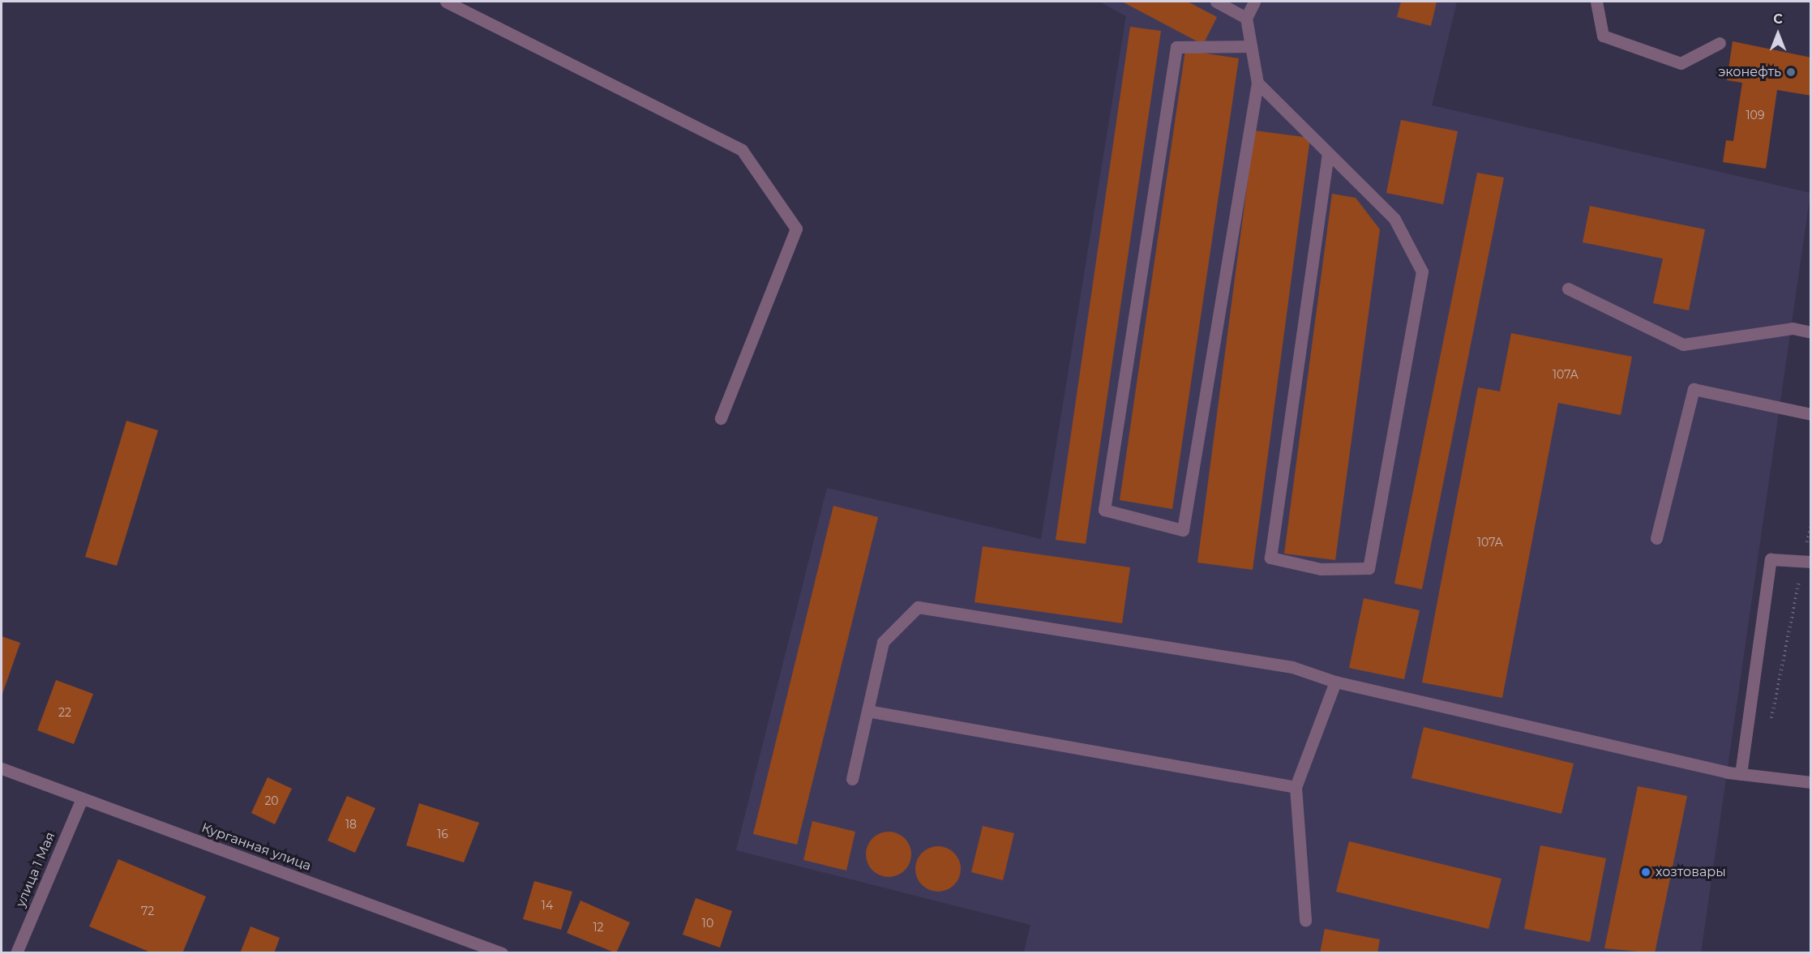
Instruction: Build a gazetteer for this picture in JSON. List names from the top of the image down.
{
  "streets": {
    "street": ["Курганная улица", "улица 1 Мая"]
  },
  "crossings": [
    ["Курганная улица", "улица 1 Мая"]
  ],
  "places": ["эконефть", "хозтовары"],
  "house_numbers": [
    "109",
    "107А",
    "107А",
    "22",
    "20",
    "18",
    "16",
    "14",
    "72",
    "10",
    "12"
  ],
  "north": "top"
}
